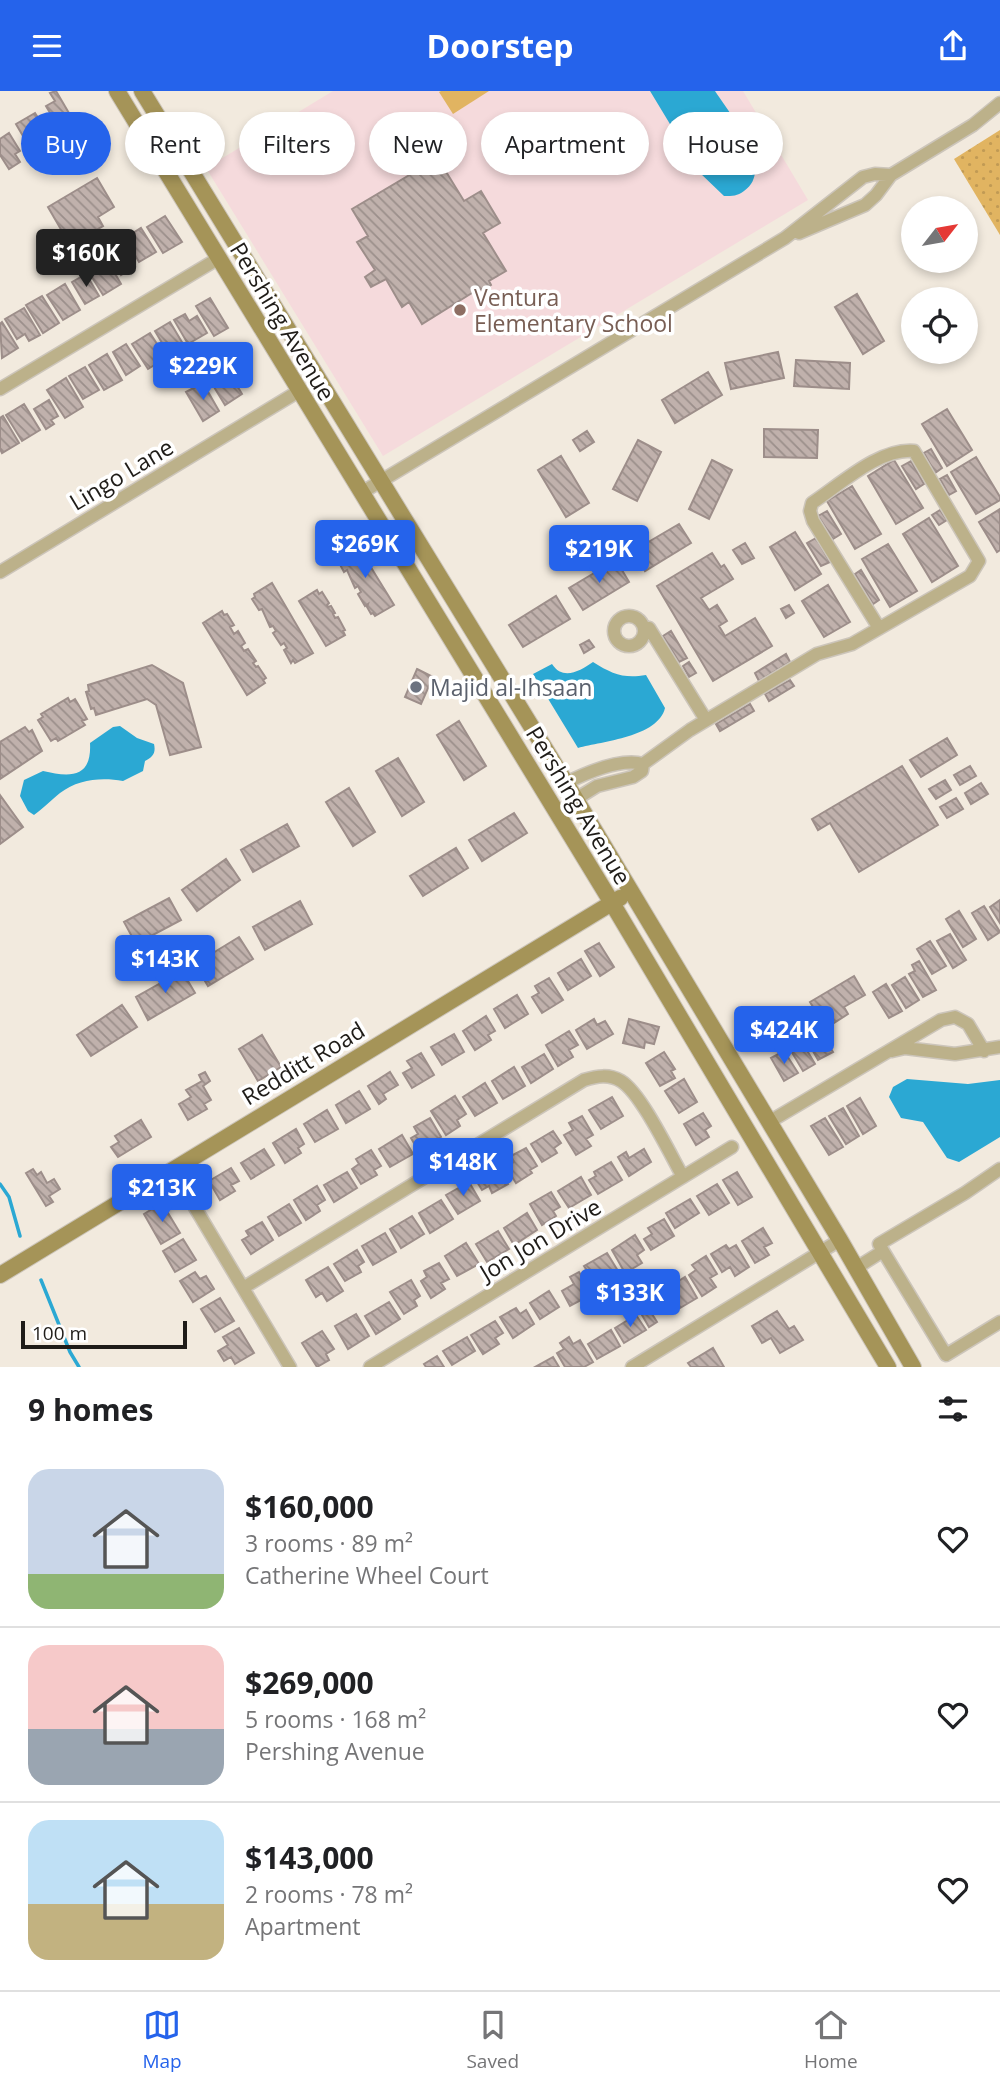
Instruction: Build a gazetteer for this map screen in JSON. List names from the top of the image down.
{
  "streets": {
    "street": [
      "Pershing Avenue",
      "Lingo Lane",
      "Redditt Road",
      "Jon Jon Drive"
    ]
  },
  "crossings": [
    ["Pershing Avenue", "Lingo Lane"],
    ["Pershing Avenue", "Redditt Road"]
  ],
  "places": ["Ventura Elementary School", "Majid al-Ihsaan"],
  "scale_bar": "100 m",
  "north": "top right",
  "page": {
    "header": "Doorstep",
    "chip": [
      "Buy",
      "Rent",
      "Filters",
      "New",
      "Apartment",
      "House"
    ],
    "price": [
      "$160K",
      "$229K",
      "$269K",
      "$219K",
      "$143K",
      "$424K",
      "$148K",
      "$213K",
      "$133K"
    ],
    "scale": "100 m",
    "heading": "9 homes",
    "list": [
      {
        "name": "$160,000",
        "note": "3 rooms · 89 m² · Catherine Wheel Court"
      },
      {
        "name": "$269,000",
        "note": "5 rooms · 168 m² · Pershing Avenue"
      },
      {
        "name": "$143,000",
        "note": "2 rooms · 78 m² · Apartment"
      }
    ],
    "tabs": ["Map", "Saved", "Home"]
  }
}
